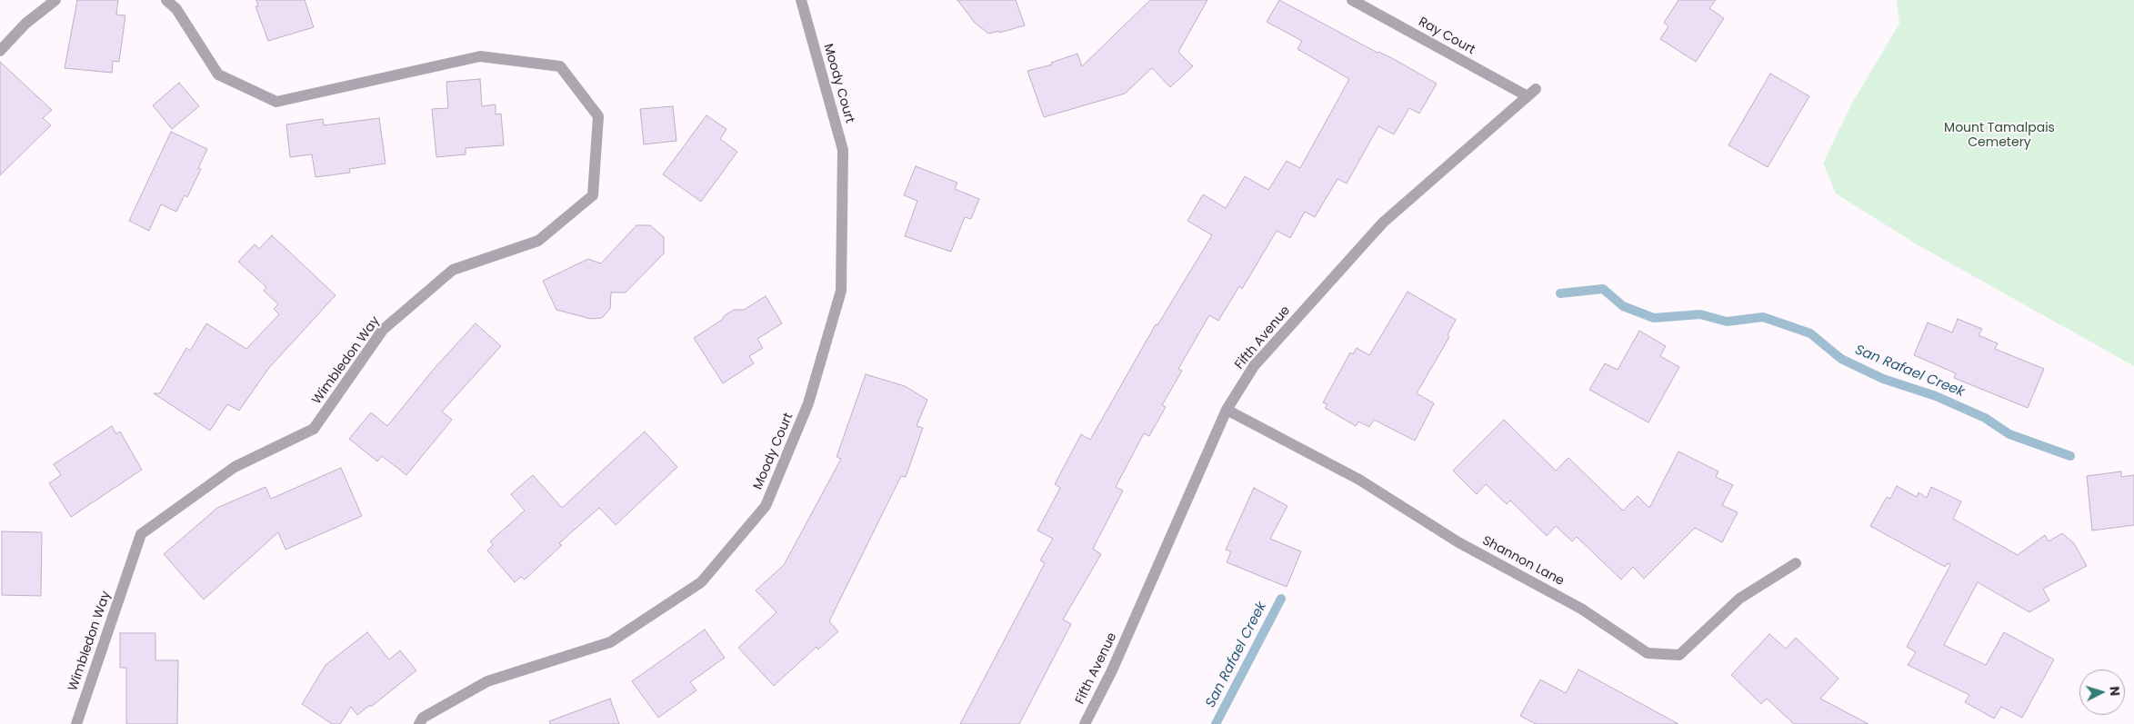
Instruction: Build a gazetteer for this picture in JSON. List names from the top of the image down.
{
  "streets": {
    "street": [
      "Ray Court",
      "Moody Court",
      "Fifth Avenue",
      "Wimbledon Way",
      "Shannon Lane"
    ]
  },
  "crossings": [
    ["Ray Court", "Fifth Avenue"],
    ["Fifth Avenue", "Shannon Lane"]
  ],
  "water": ["San Rafael Creek"],
  "parks": ["Mount Tamalpais Cemetery"],
  "north": "right"
}
